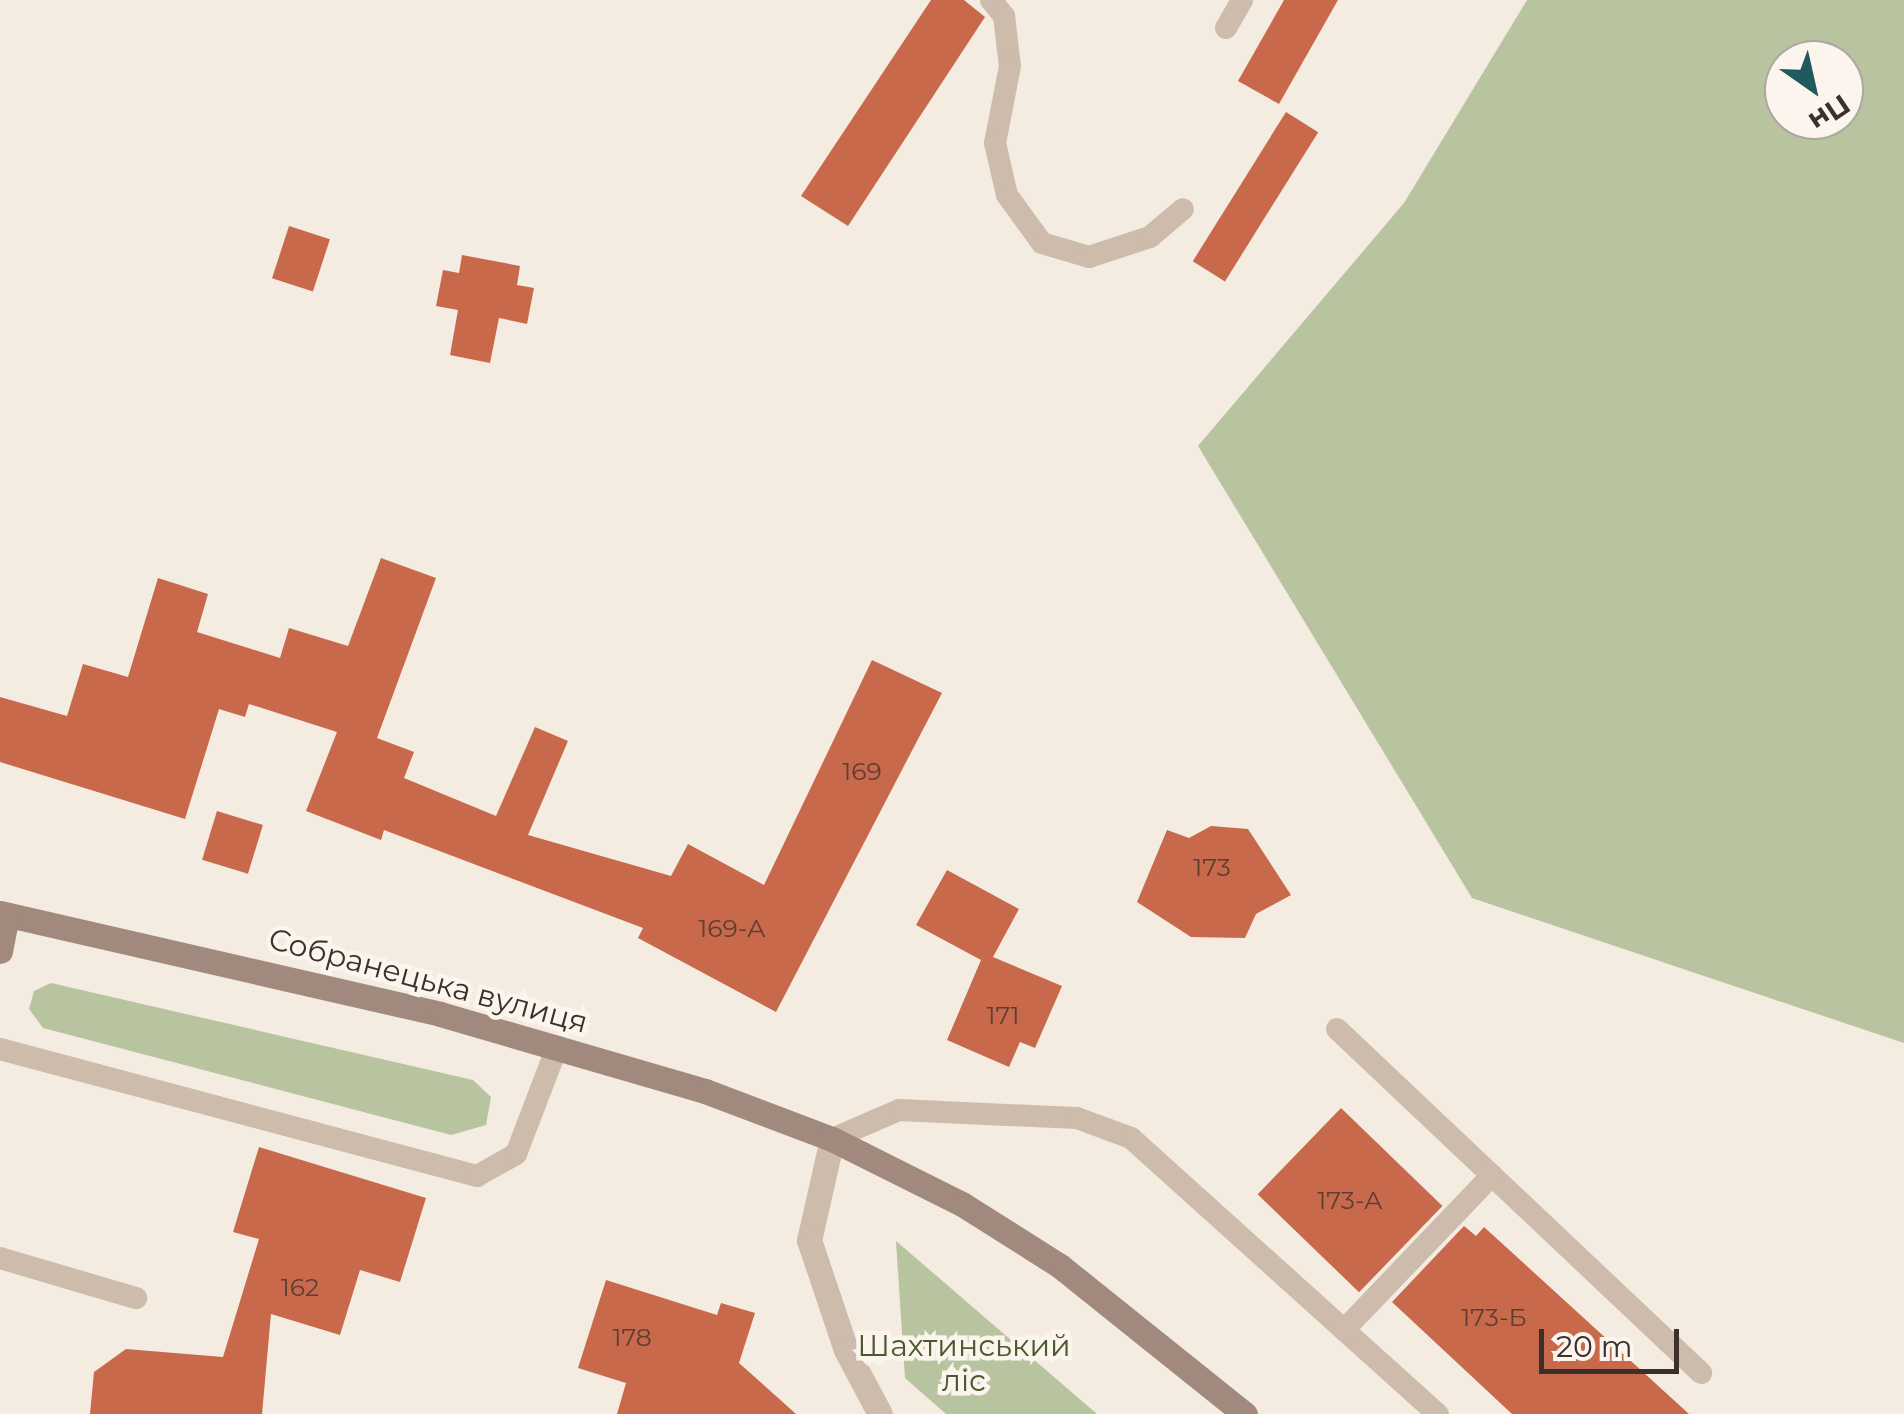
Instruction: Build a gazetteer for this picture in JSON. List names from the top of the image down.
{
  "streets": {
    "main road": ["Собранецька вулиця"]
  },
  "parks": ["Шахтинський ліс"],
  "house_numbers": [
    "169",
    "173",
    "169-А",
    "171",
    "173-А",
    "162",
    "173-Б",
    "178"
  ],
  "scale_bar": "20 m",
  "north": "bottom right"
}
